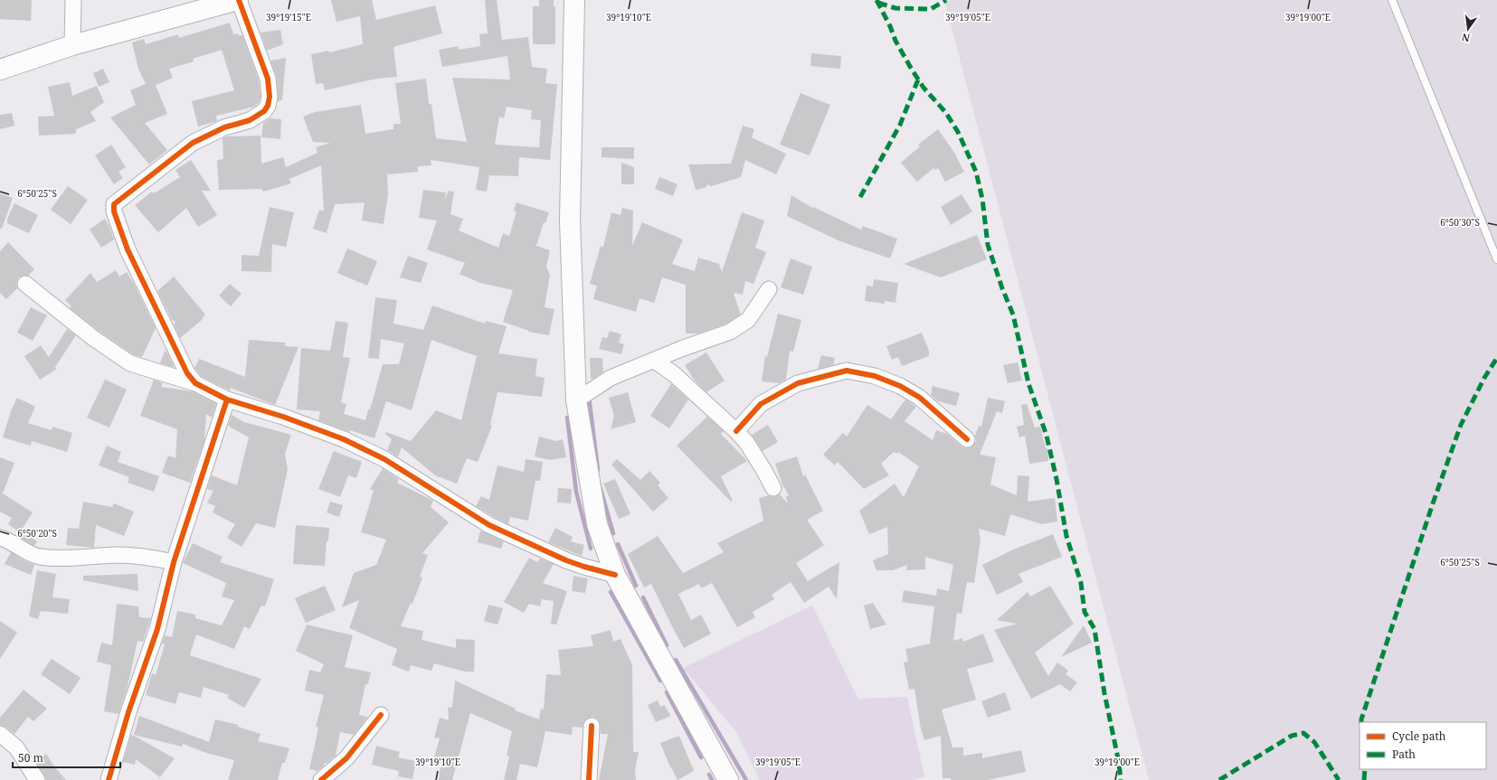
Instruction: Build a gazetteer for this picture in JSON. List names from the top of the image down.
{
  "legend": ["Cycle path", "Path"],
  "scale_bar": "50 m",
  "north": "bottom",
  "coordinates": [
    "39°19'15\"E",
    "39°19'10\"E",
    "39°19'05\"E",
    "39°19'00\"E",
    "6°50'25\"S",
    "6°50'30\"S",
    "6°50'20\"S"
  ]
}
